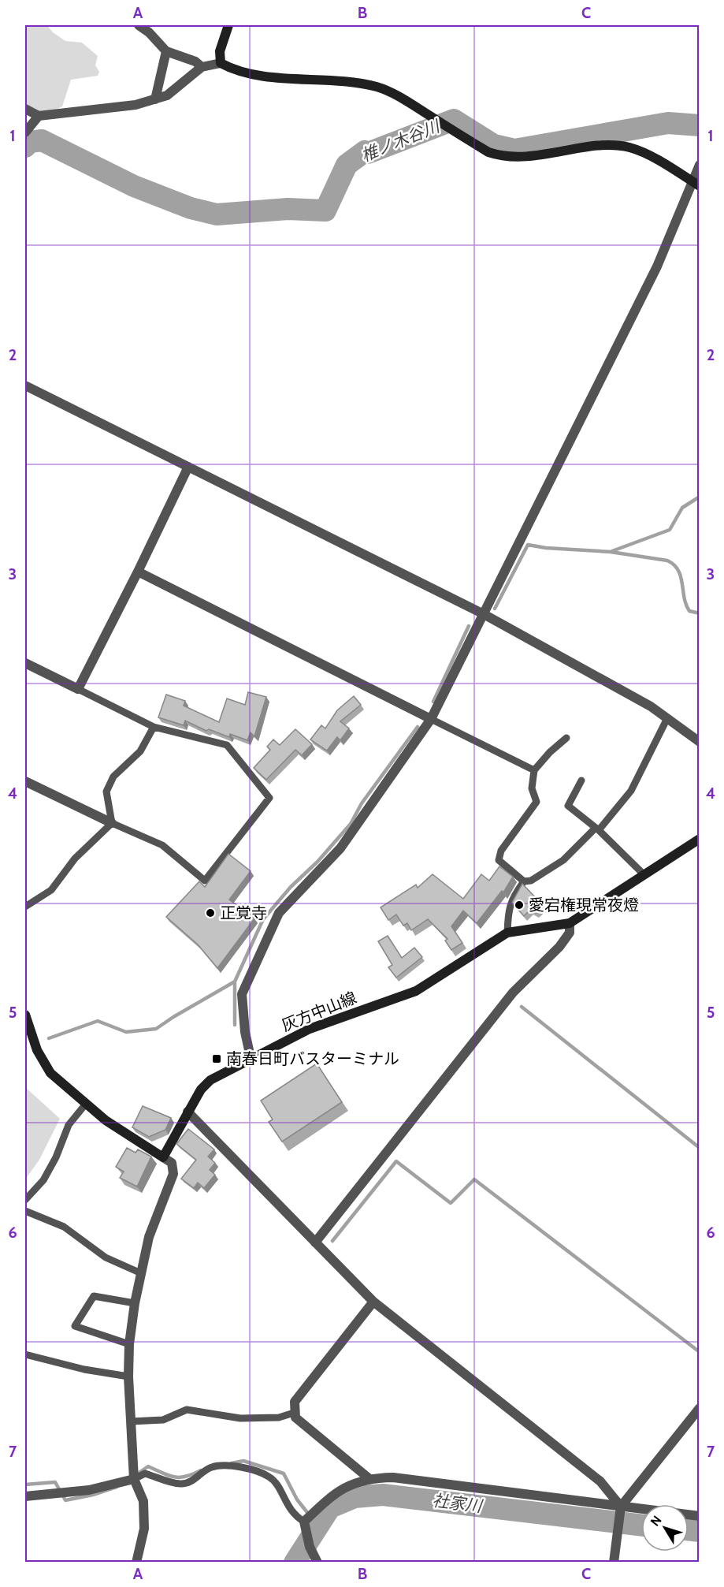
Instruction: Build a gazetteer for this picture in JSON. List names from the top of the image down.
{
  "streets": {
    "main road": ["灰方中山線"]
  },
  "water": ["椎ノ木谷川", "社家川"],
  "places": {
    "other": ["愛宕権現常夜燈", "正覚寺"],
    "transit": ["南春日町バスターミナル"]
  },
  "north": "top left",
  "grid": {
    "columns": ["A", "B", "C"],
    "rows": [
      "1",
      "2",
      "3",
      "4",
      "5",
      "6",
      "7"
    ]
  }
}
